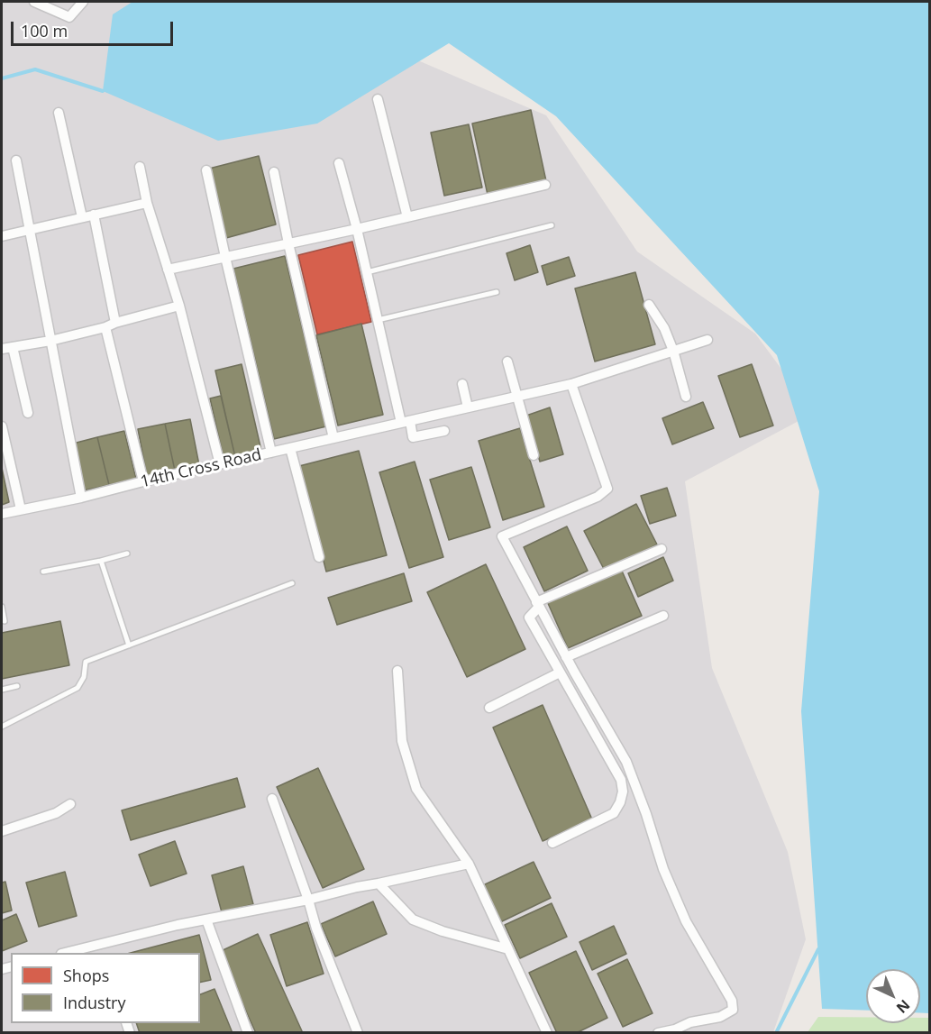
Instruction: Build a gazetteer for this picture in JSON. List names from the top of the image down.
{
  "streets": {
    "street": ["14th Cross Road"]
  },
  "legend": ["Shops", "Industry"],
  "scale_bar": "100 m",
  "north": "bottom right"
}
